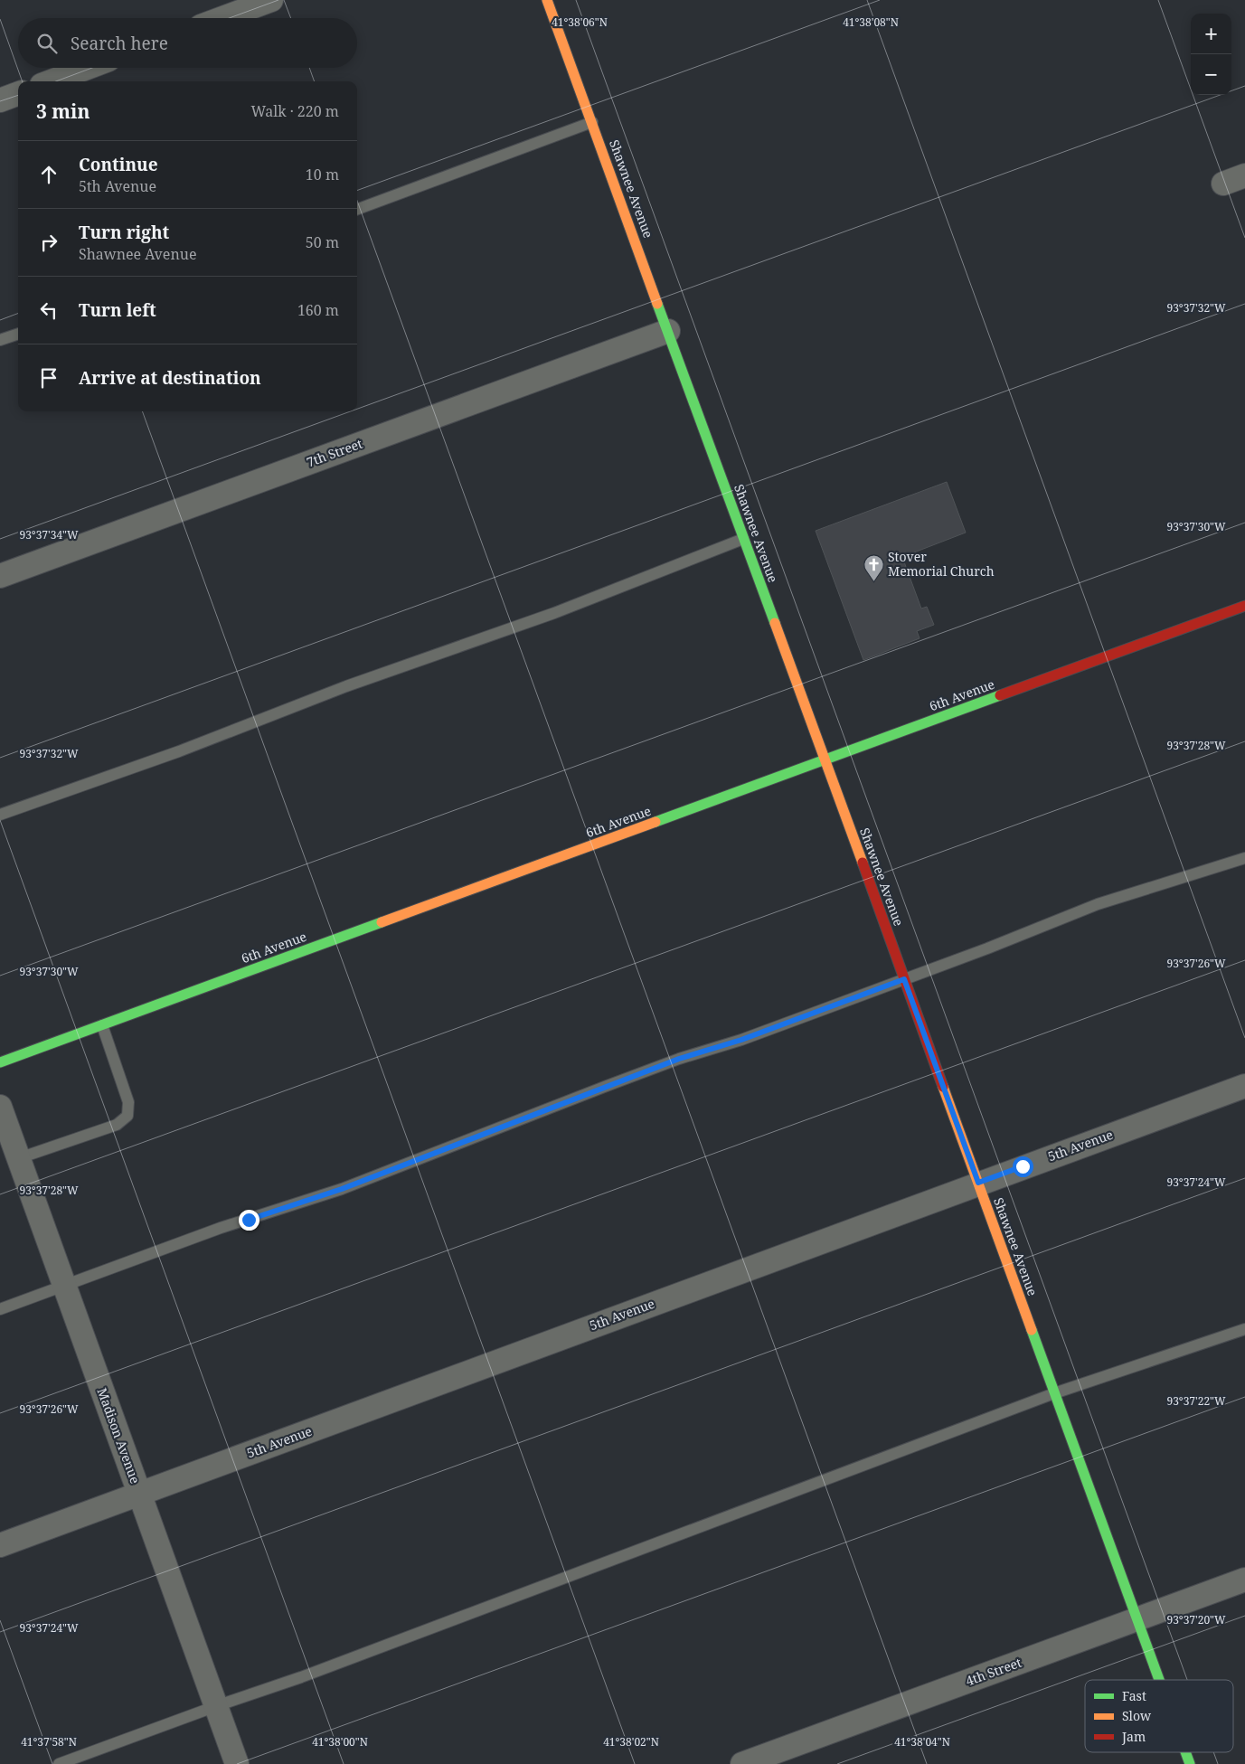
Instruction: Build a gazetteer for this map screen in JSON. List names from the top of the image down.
{
  "streets": {
    "street": [
      "Shawnee Avenue",
      "7th Street",
      "6th Avenue",
      "5th Avenue",
      "Madison Avenue",
      "4th Street"
    ]
  },
  "crossings": [
    ["Shawnee Avenue", "7th Street"],
    ["Shawnee Avenue", "6th Avenue"],
    ["Shawnee Avenue", "5th Avenue"],
    ["Shawnee Avenue", "4th Street"],
    ["5th Avenue", "Madison Avenue"]
  ],
  "places": {
    "church": ["Stover Memorial Church"]
  },
  "legend": ["Fast", "Slow", "Jam"],
  "page": {
    "map_buttons": ["+", "−"],
    "search": "Search here",
    "heading": ["3 min", "Walk · 220 m"],
    "list": [
      ["Continue", "5th Avenue", "10 m"],
      ["Turn right", "Shawnee Avenue", "50 m"],
      ["Turn left", "160 m"],
      "Arrive at destination"
    ]
  },
  "coordinates": [
    "41°38'06\"N",
    "41°38'08\"N",
    "93°37'32\"W",
    "93°37'30\"W",
    "93°37'34\"W",
    "93°37'28\"W",
    "93°37'26\"W",
    "93°37'24\"W",
    "93°37'22\"W",
    "93°37'20\"W",
    "41°37'58\"N",
    "41°38'00\"N",
    "41°38'02\"N",
    "41°38'04\"N"
  ]
}
